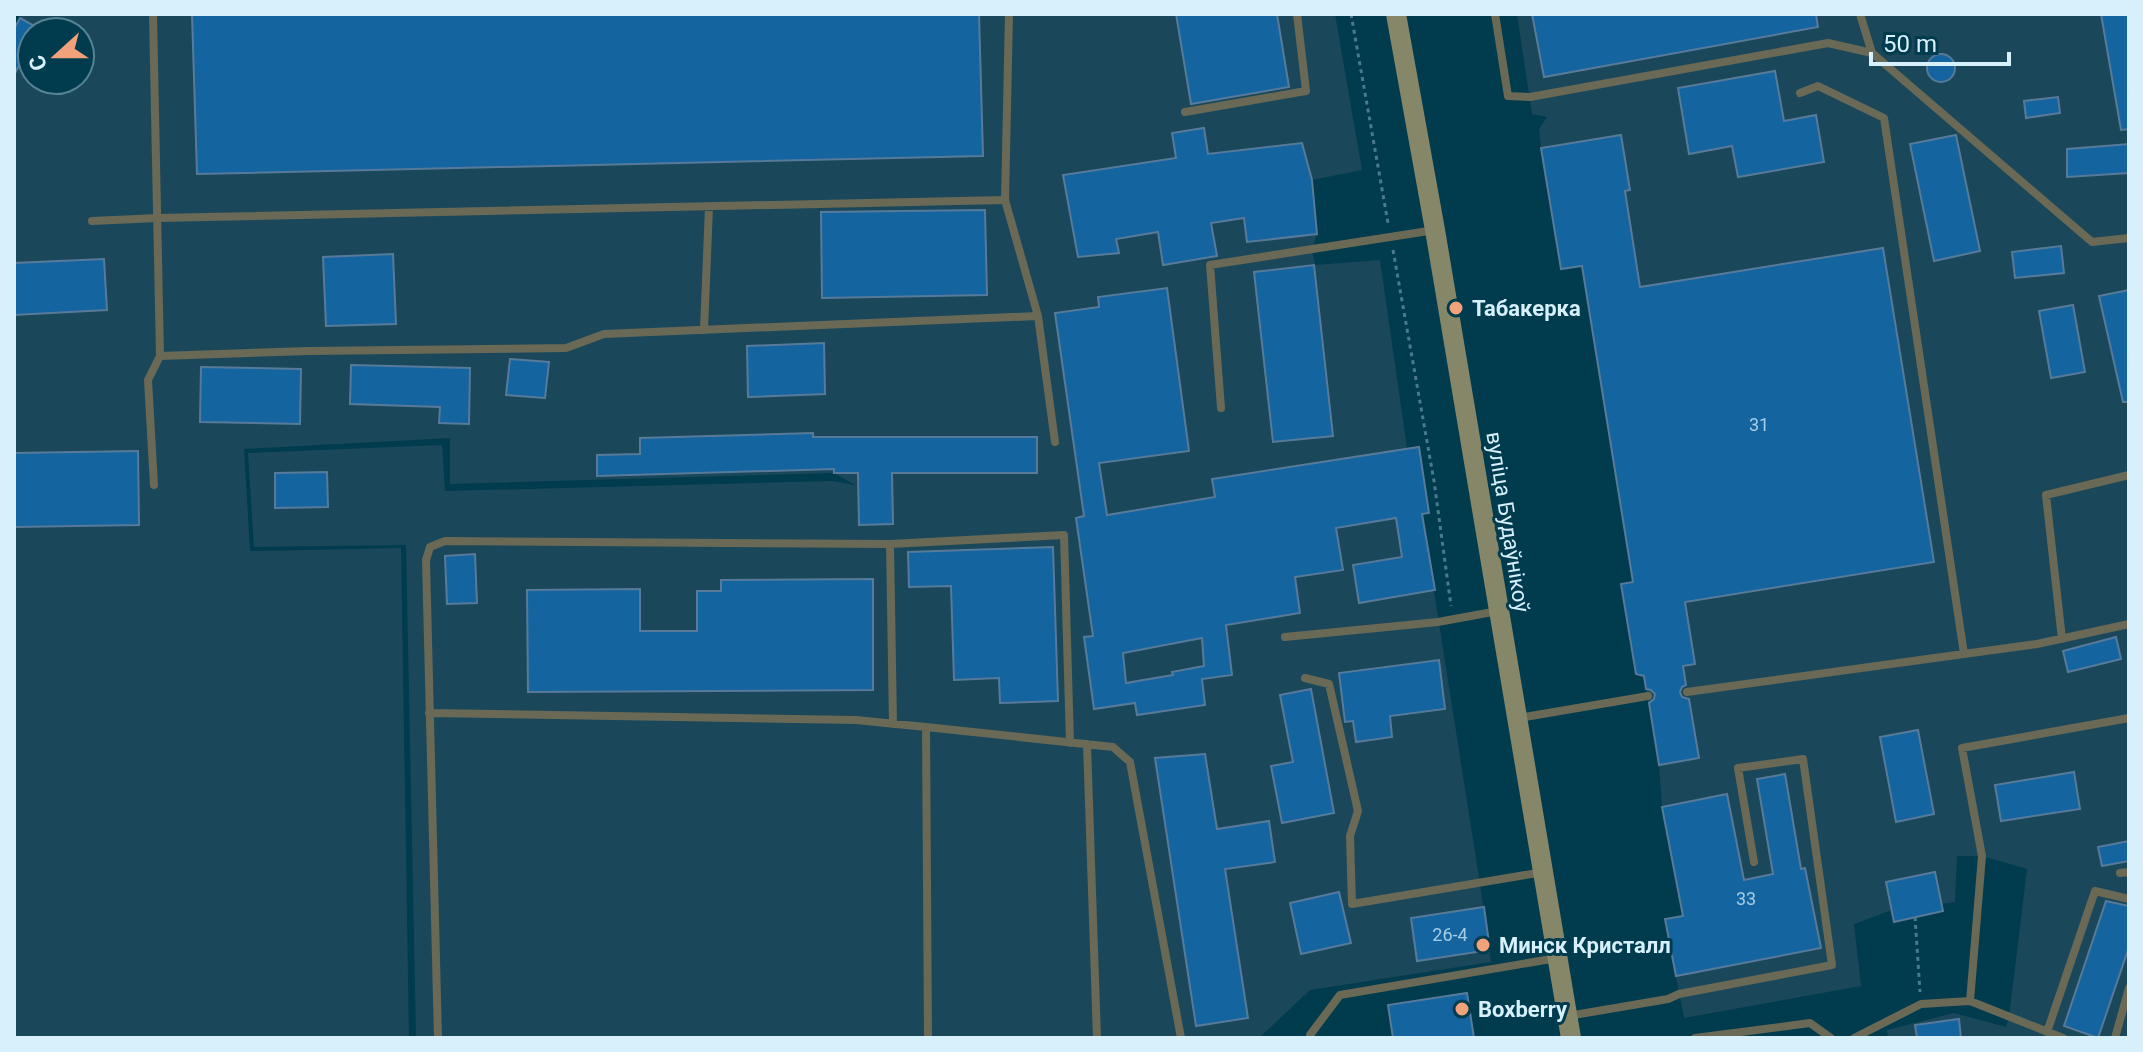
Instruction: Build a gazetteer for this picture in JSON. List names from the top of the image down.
{
  "streets": {
    "main road": ["вуліца Будаўнікоў"]
  },
  "places": ["Табакерка", "Минск Кристалл", "Boxberry"],
  "house_numbers": ["31", "33", "26-4"],
  "scale_bar": "50 m",
  "north": "left"
}
